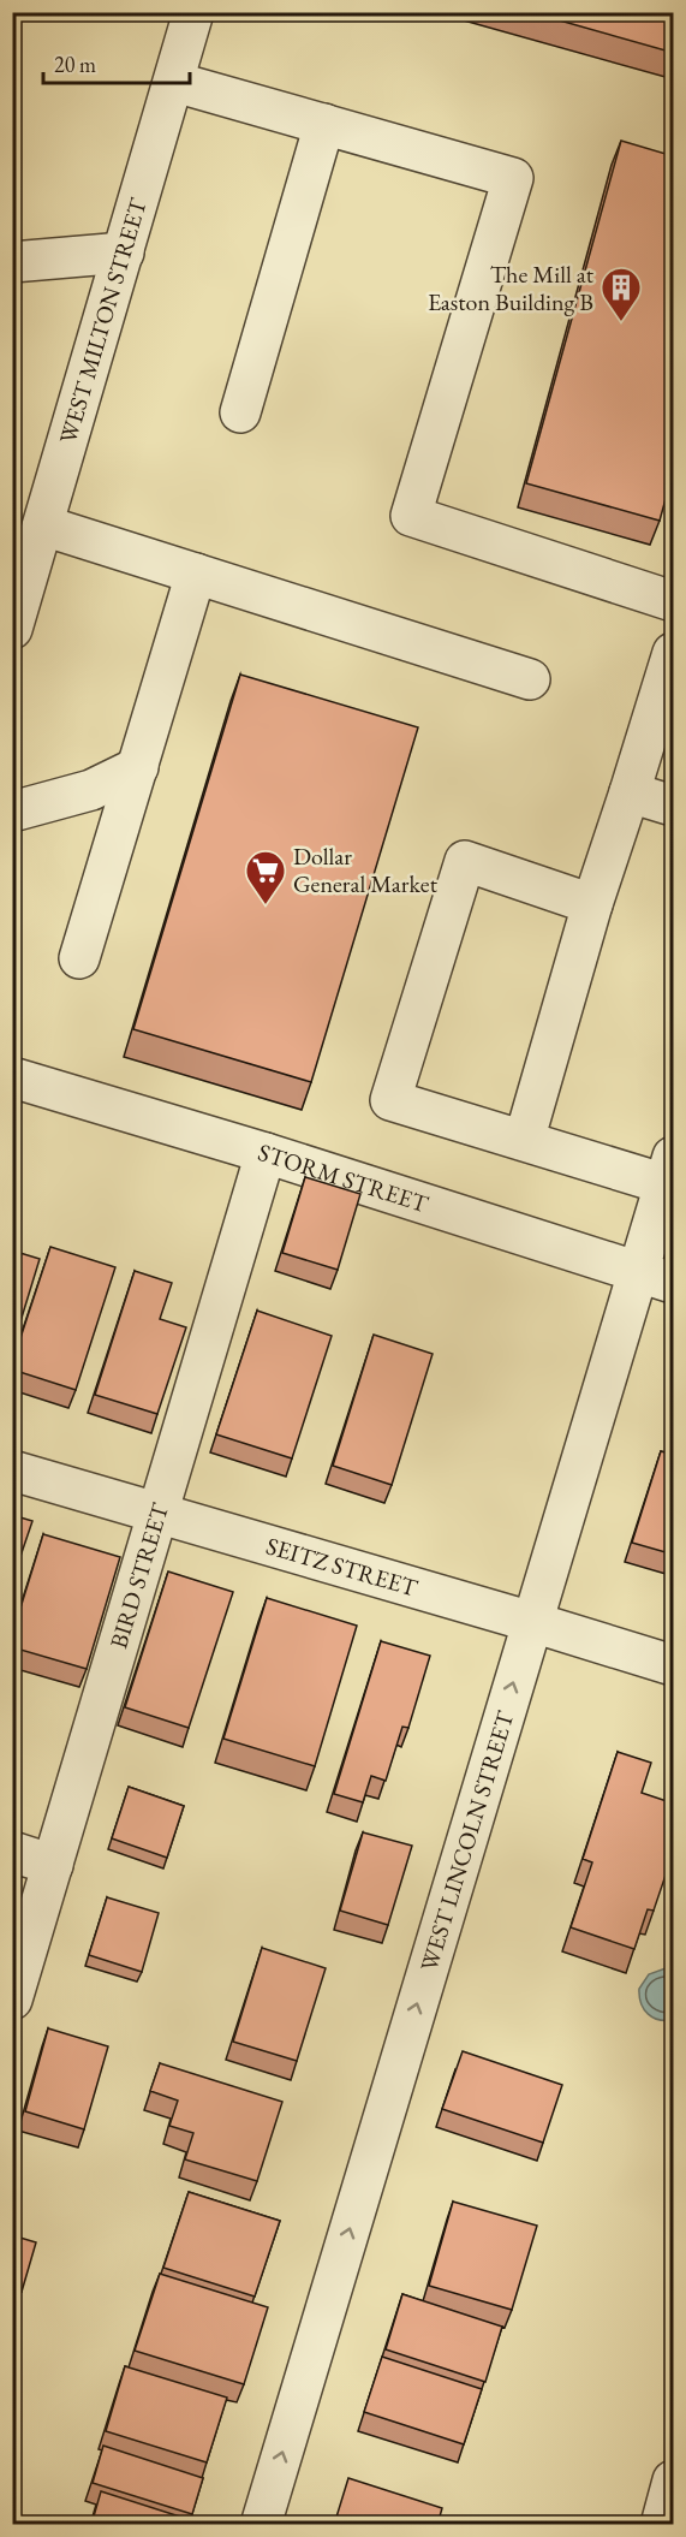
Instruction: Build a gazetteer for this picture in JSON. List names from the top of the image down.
{
  "streets": {
    "street": [
      "WEST MILTON STREET",
      "STORM STREET",
      "SEITZ STREET",
      "BIRD STREET",
      "WEST LINCOLN STREET"
    ]
  },
  "crossings": [
    ["STORM STREET", "BIRD STREET"],
    ["STORM STREET", "WEST LINCOLN STREET"],
    ["SEITZ STREET", "BIRD STREET"],
    ["SEITZ STREET", "WEST LINCOLN STREET"]
  ],
  "one_way": ["WEST LINCOLN STREET"],
  "places": {
    "building": ["The Mill at Easton Building B"],
    "supermarket": ["Dollar General Market"]
  },
  "scale_bar": "20 m"
}
